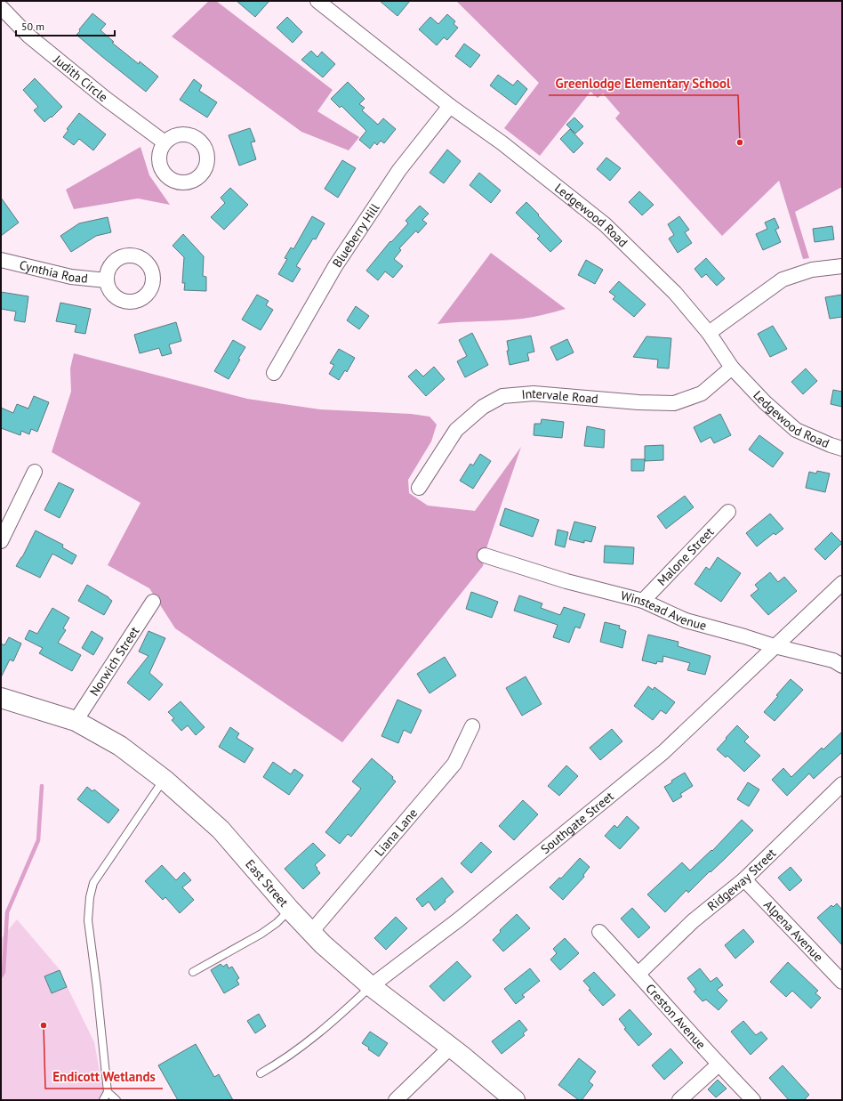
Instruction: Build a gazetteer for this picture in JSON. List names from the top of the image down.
{
  "streets": {
    "main road": ["East Street"],
    "street": [
      "Judith Circle",
      "Ledgewood Road",
      "Blueberry Hill",
      "Cynthia Road",
      "Intervale Road",
      "Malone Street",
      "Winstead Avenue",
      "Norwich Street",
      "Southgate Street",
      "Liana Lane",
      "Ridgeway Street",
      "Alpena Avenue",
      "Creston Avenue"
    ]
  },
  "crossings": [
    ["Ledgewood Road", "Blueberry Hill"],
    ["Ledgewood Road", "Intervale Road"],
    ["Malone Street", "Winstead Avenue"],
    ["Winstead Avenue", "Southgate Street"],
    ["Norwich Street", "East Street"],
    ["Southgate Street", "East Street"],
    ["Liana Lane", "East Street"],
    ["Ridgeway Street", "Alpena Avenue"],
    ["Ridgeway Street", "Creston Avenue"]
  ],
  "places": ["Greenlodge Elementary School", "Endicott Wetlands"],
  "scale_bar": "50 m"
}
